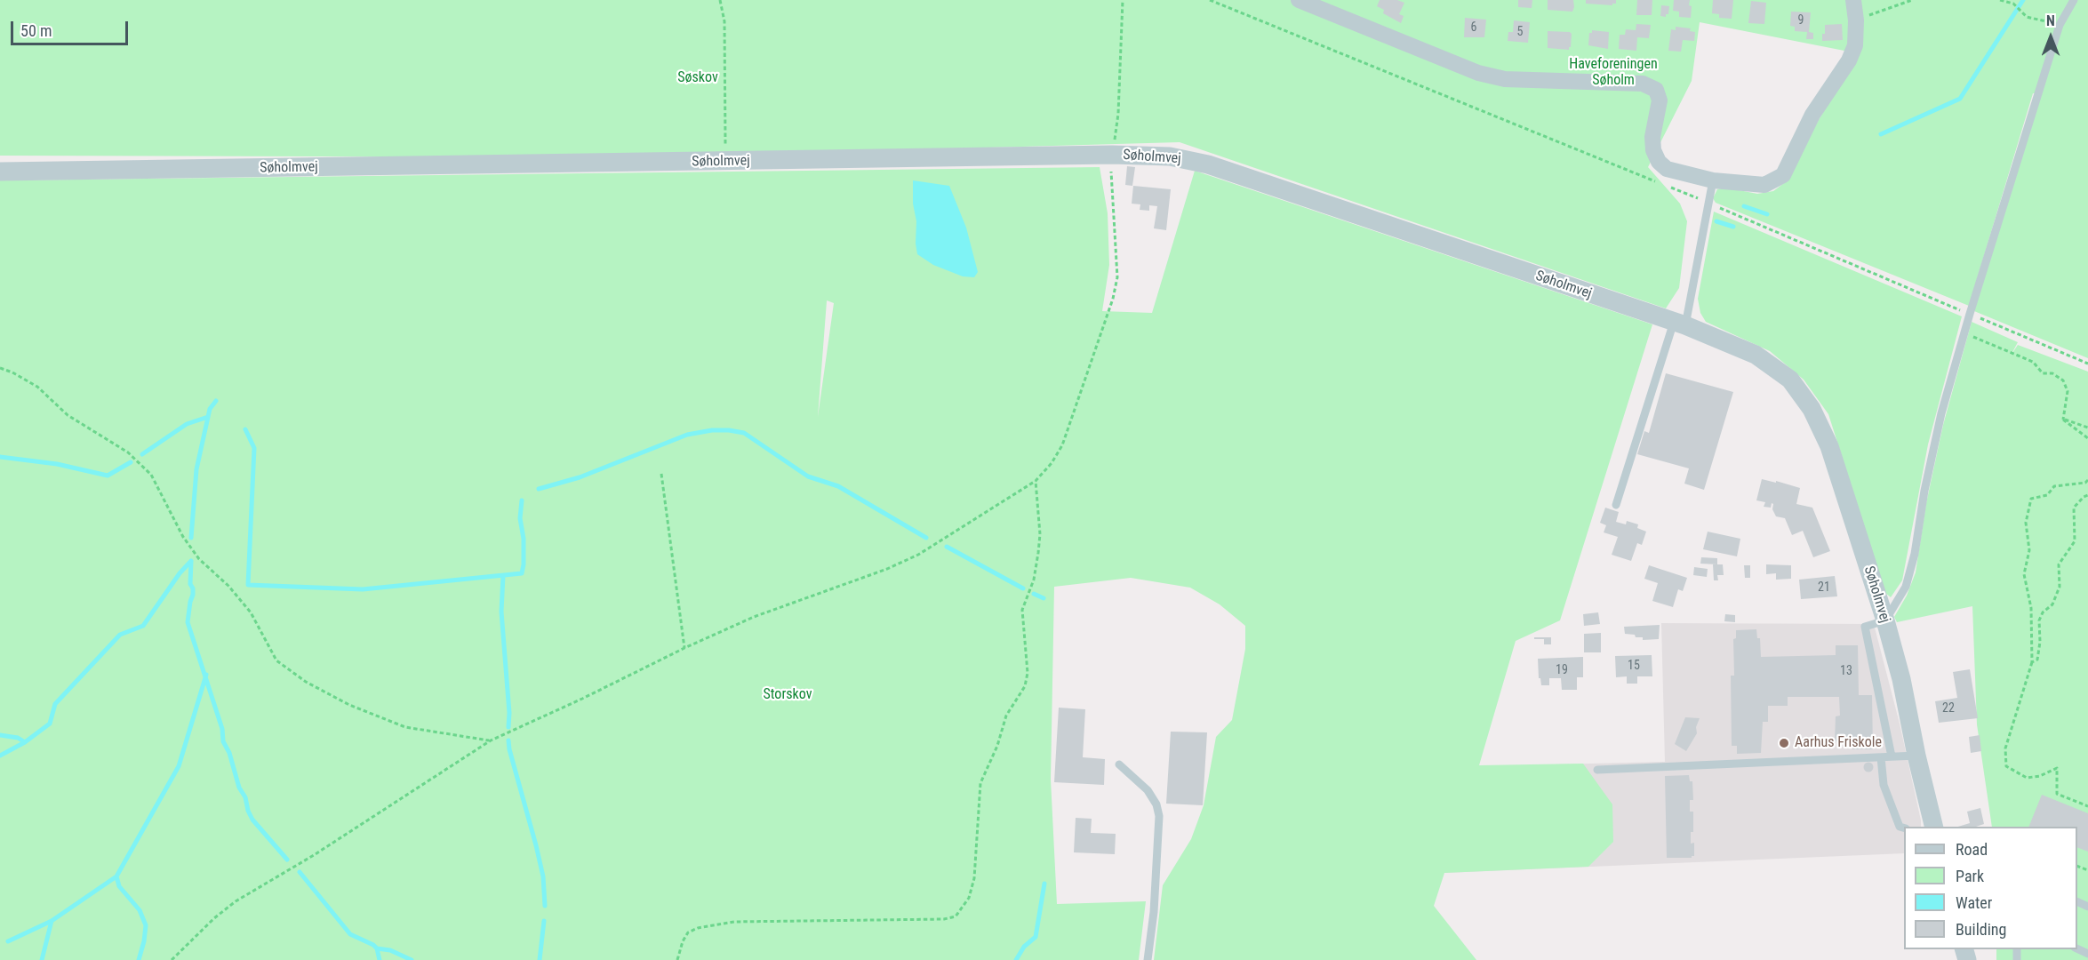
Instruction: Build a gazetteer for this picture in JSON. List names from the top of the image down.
{
  "streets": {
    "street": ["Søholmvej"]
  },
  "parks": ["Haveforeningen Søholm", "Søskov", "Storskov"],
  "places": ["Aarhus Friskole"],
  "house_numbers": [
    "9",
    "6",
    "5",
    "21",
    "15",
    "19",
    "13",
    "22"
  ],
  "legend": [
    "Road",
    "Park",
    "Water",
    "Building"
  ],
  "scale_bar": "50 m",
  "north": "top"
}
